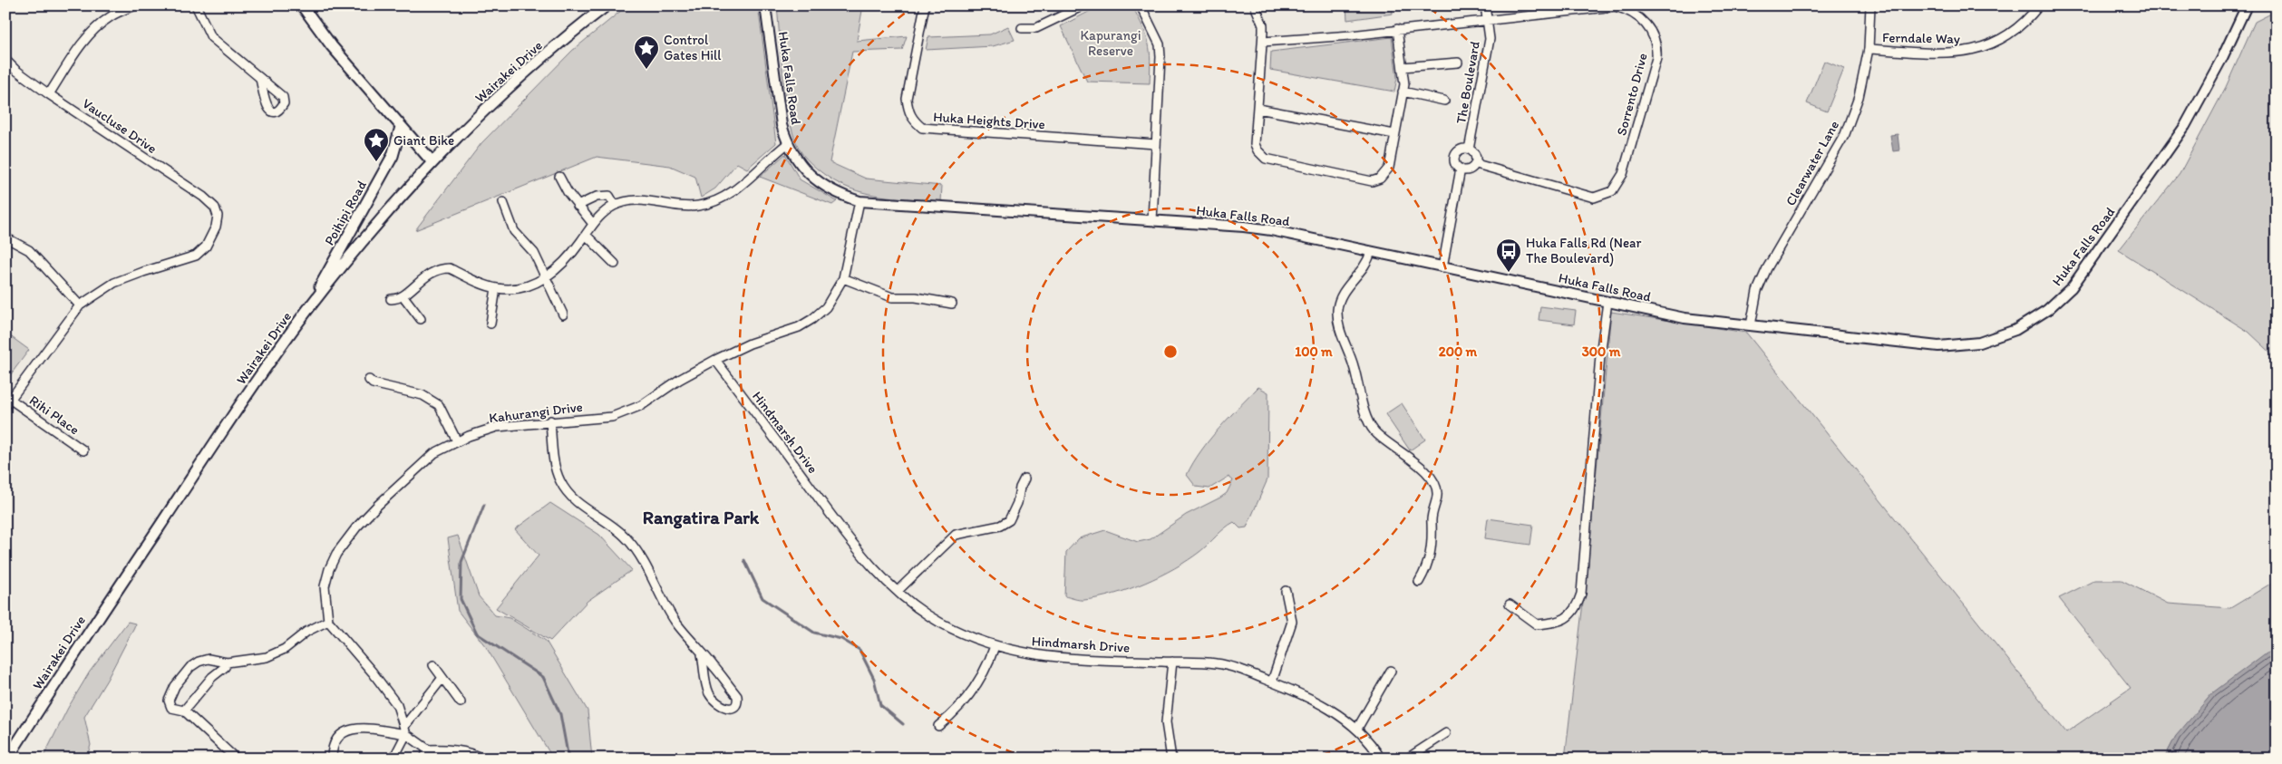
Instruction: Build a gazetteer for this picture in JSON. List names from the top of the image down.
{
  "streets": {
    "main road": ["Wairakei Drive", "Poihipi Road"],
    "street": [
      "Ferndale Way",
      "Huka Falls Road",
      "The Boulevard",
      "Sorrento Drive",
      "Huka Heights Drive",
      "Vaucluse Drive",
      "Clearwater Lane",
      "Kahurangi Drive",
      "Rihi Place",
      "Hindmarsh Drive"
    ]
  },
  "crossings": [
    ["Ferndale Way", "Clearwater Lane"],
    ["Wairakei Drive", "Poihipi Road"],
    ["Huka Falls Road", "Clearwater Lane"],
    ["Huka Falls Road", "Kahurangi Drive"],
    ["The Boulevard", "Sorrento Drive"],
    ["Kahurangi Drive", "Hindmarsh Drive"]
  ],
  "districts": ["Rangatira Park"],
  "parks": ["Kapurangi Reserve"],
  "places": {
    "place": ["Control Gates Hill", "Giant Bike"],
    "bus stop": ["Huka Falls Rd (Near The Boulevard)"]
  },
  "rings": ["100 m", "200 m", "300 m"]
}
